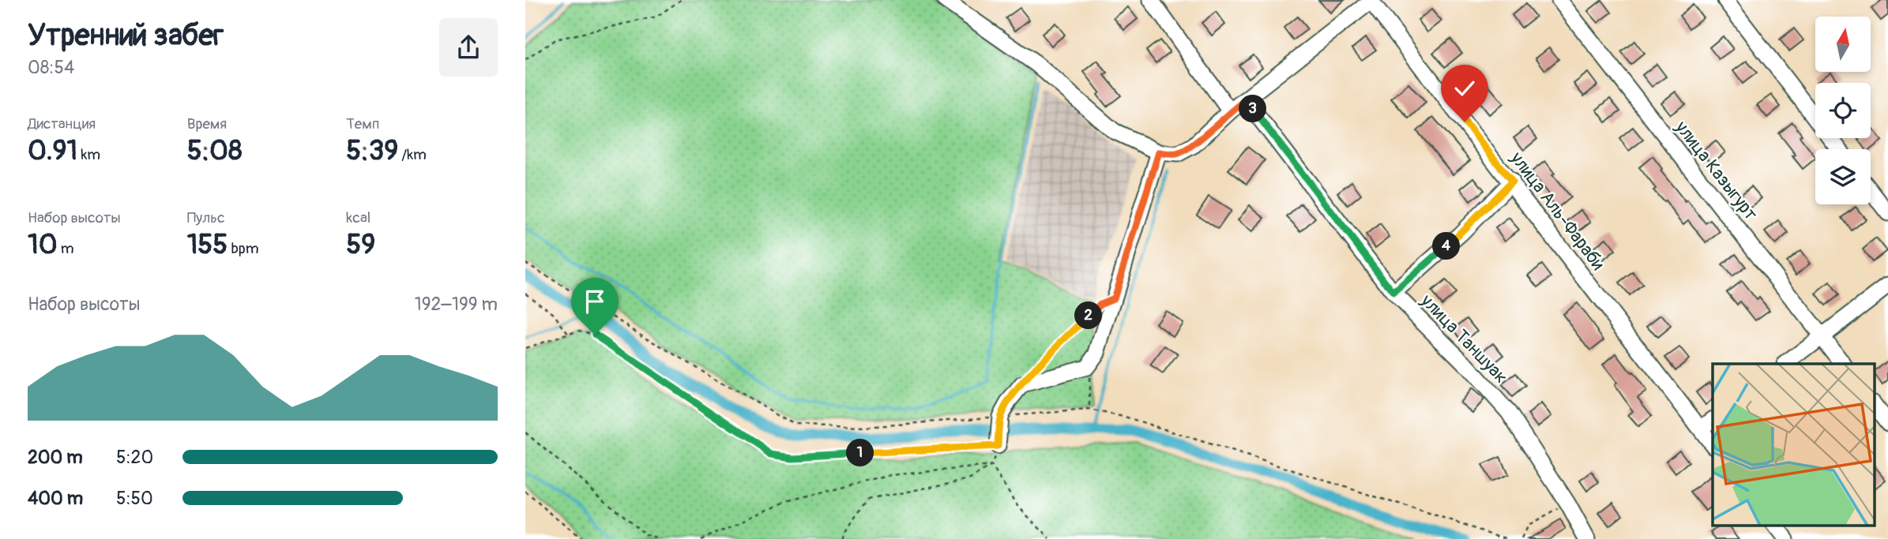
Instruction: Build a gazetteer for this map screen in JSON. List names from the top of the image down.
{
  "streets": {
    "street": ["улица Казыгурт", "улица Аль-Фараби", "улица Таншуак"]
  },
  "north": "top",
  "page": {
    "heading": ["Утренний забег", "08:54"],
    "stats": [
      ["Дистанция", "0.91 km"],
      ["Время", "5:08"],
      ["Темп", "5:39 /km"],
      ["Набор высоты", "10 m"],
      ["Пульс", "155 bpm"],
      ["kcal", "59"]
    ],
    "pins": [
      "3",
      "4",
      "2",
      "1"
    ],
    "chart": ["Набор высоты", "192–199 m"],
    "list": [
      {
        "name": "200 m",
        "note": "5:20"
      },
      {
        "name": "400 m",
        "note": "5:50"
      }
    ]
  }
}
